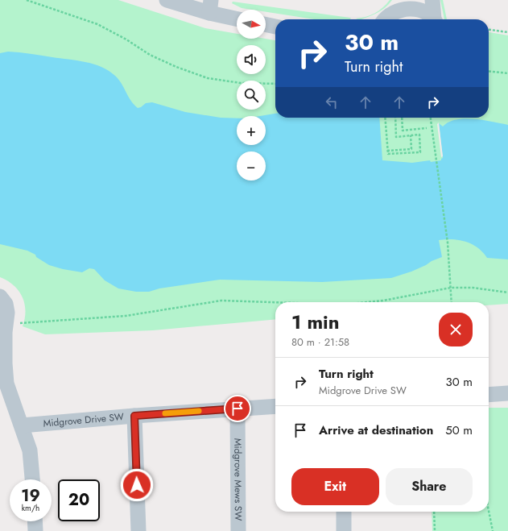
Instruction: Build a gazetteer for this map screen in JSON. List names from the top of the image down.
{
  "streets": {
    "street": ["Midgrove Drive SW", "Midgrove Mews SW"]
  },
  "crossings": [
    ["Midgrove Drive SW", "Midgrove Mews SW"]
  ],
  "north": "right",
  "page": {
    "map_buttons": ["+", "−"],
    "turn": ["30 m", "Turn right"],
    "heading": ["1 min", "80 m · 21:58"],
    "list": [
      {
        "name": "Turn right",
        "note": "Midgrove Drive SW",
        "value": "30 m"
      },
      {
        "name": "Arrive at destination",
        "value": "50 m"
      }
    ],
    "buttons": ["Exit", "Share"],
    "speed": "19 km/h",
    "limit": "20"
  }
}
